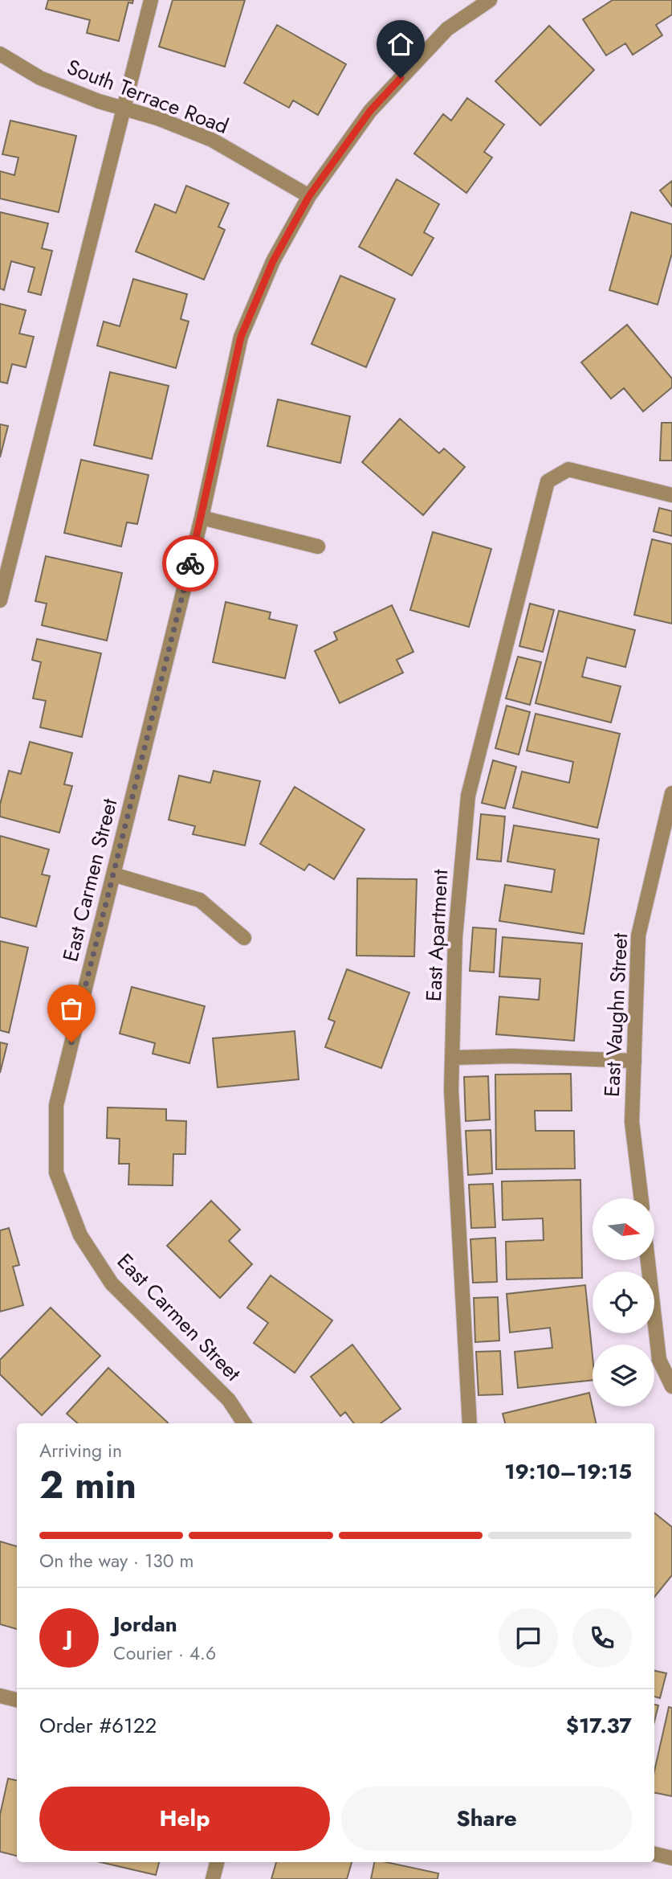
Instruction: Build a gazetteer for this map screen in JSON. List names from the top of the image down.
{
  "streets": {
    "street": [
      "South Terrace Road",
      "East Carmen Street",
      "East Apartment",
      "East Vaughn Street"
    ]
  },
  "crossings": [
    ["South Terrace Road", "East Carmen Street"]
  ],
  "north": "right",
  "page": {
    "heading": ["2 min", "Arriving in", "19:10–19:15"],
    "panel": [
      "Jordan",
      "Courier · 4.6",
      "Order #6122",
      "$17.37"
    ],
    "bar": "On the way · 130 m",
    "round": "J",
    "buttons": ["Help", "Share"]
  }
}
